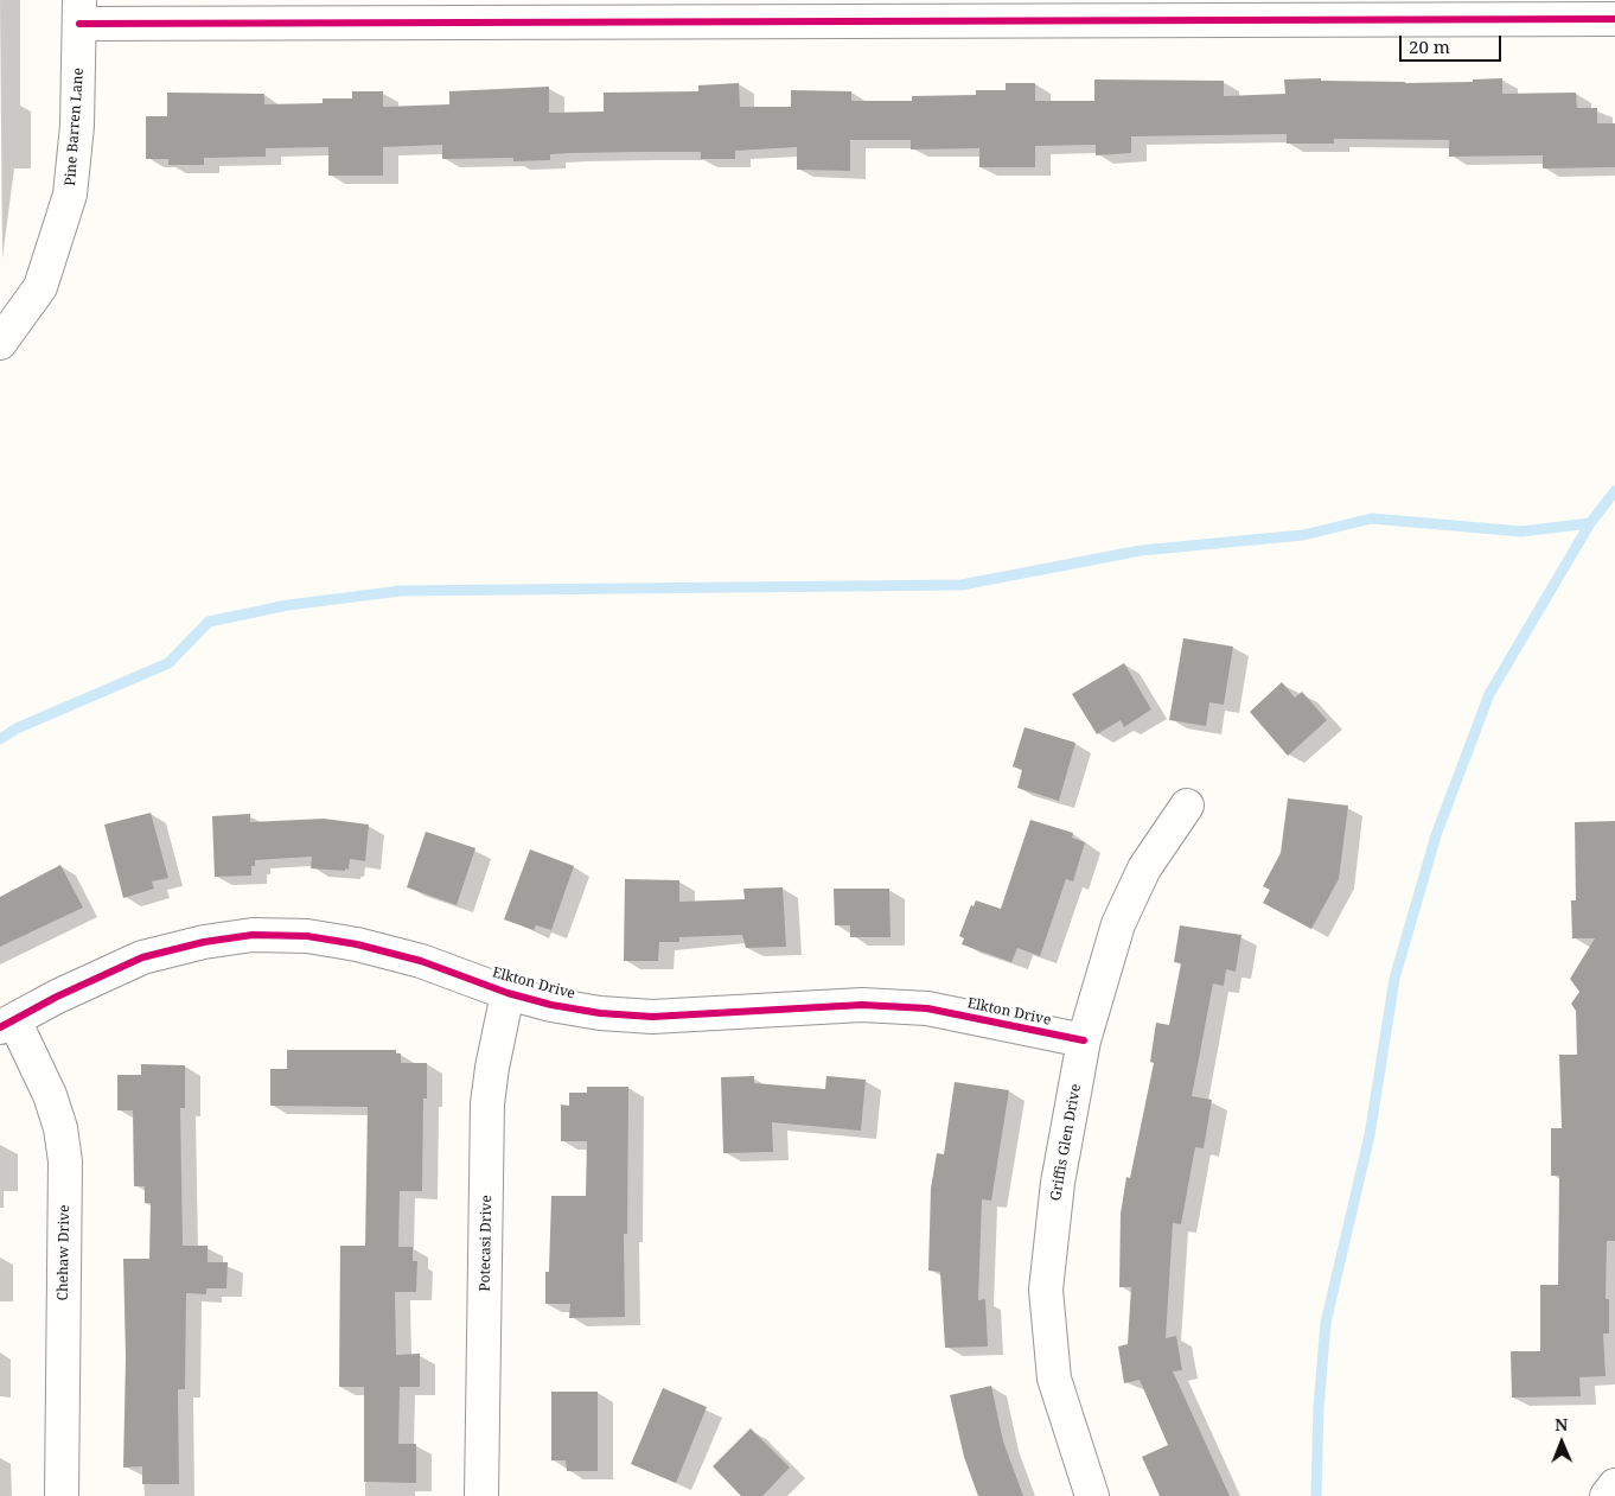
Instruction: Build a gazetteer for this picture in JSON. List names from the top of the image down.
{
  "streets": {
    "street": [
      "Pine Barren Lane",
      "Elkton Drive",
      "Griffis Glen Drive",
      "Potecasi Drive",
      "Chehaw Drive"
    ]
  },
  "crossings": [
    ["Elkton Drive", "Griffis Glen Drive"],
    ["Elkton Drive", "Potecasi Drive"],
    ["Elkton Drive", "Chehaw Drive"]
  ],
  "scale_bar": "20 m",
  "north": "top"
}
